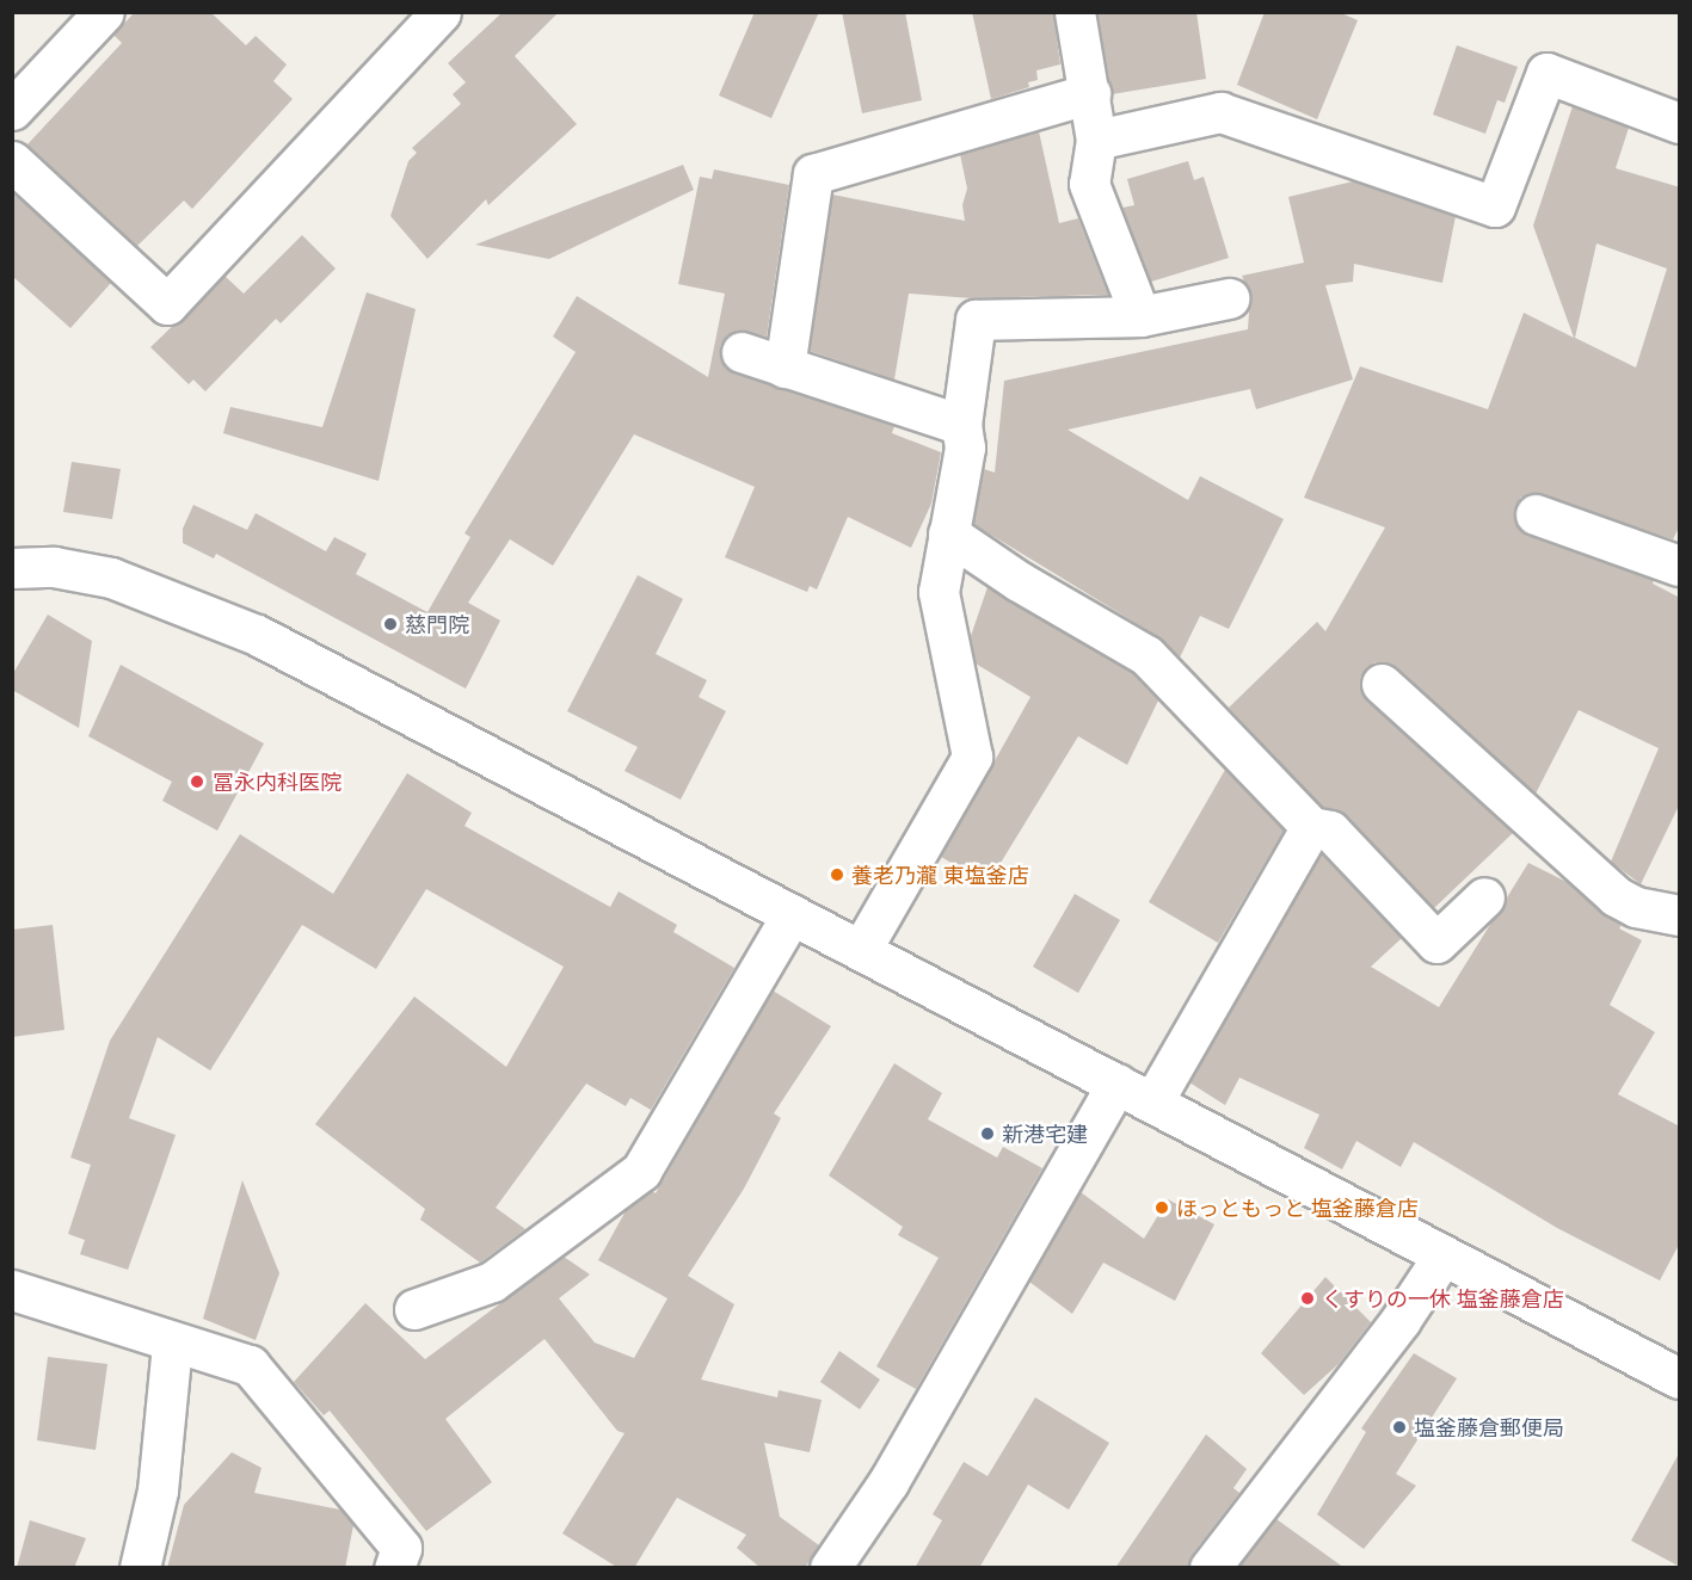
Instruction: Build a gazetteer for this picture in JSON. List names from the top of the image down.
{
  "places": [
    "慈門院",
    "冨永内科医院",
    "養老乃瀧 東塩釜店",
    "新港宅建",
    "ほっともっと 塩釜藤倉店",
    "くすりの一休 塩釜藤倉店",
    "塩釜藤倉郵便局"
  ]
}
